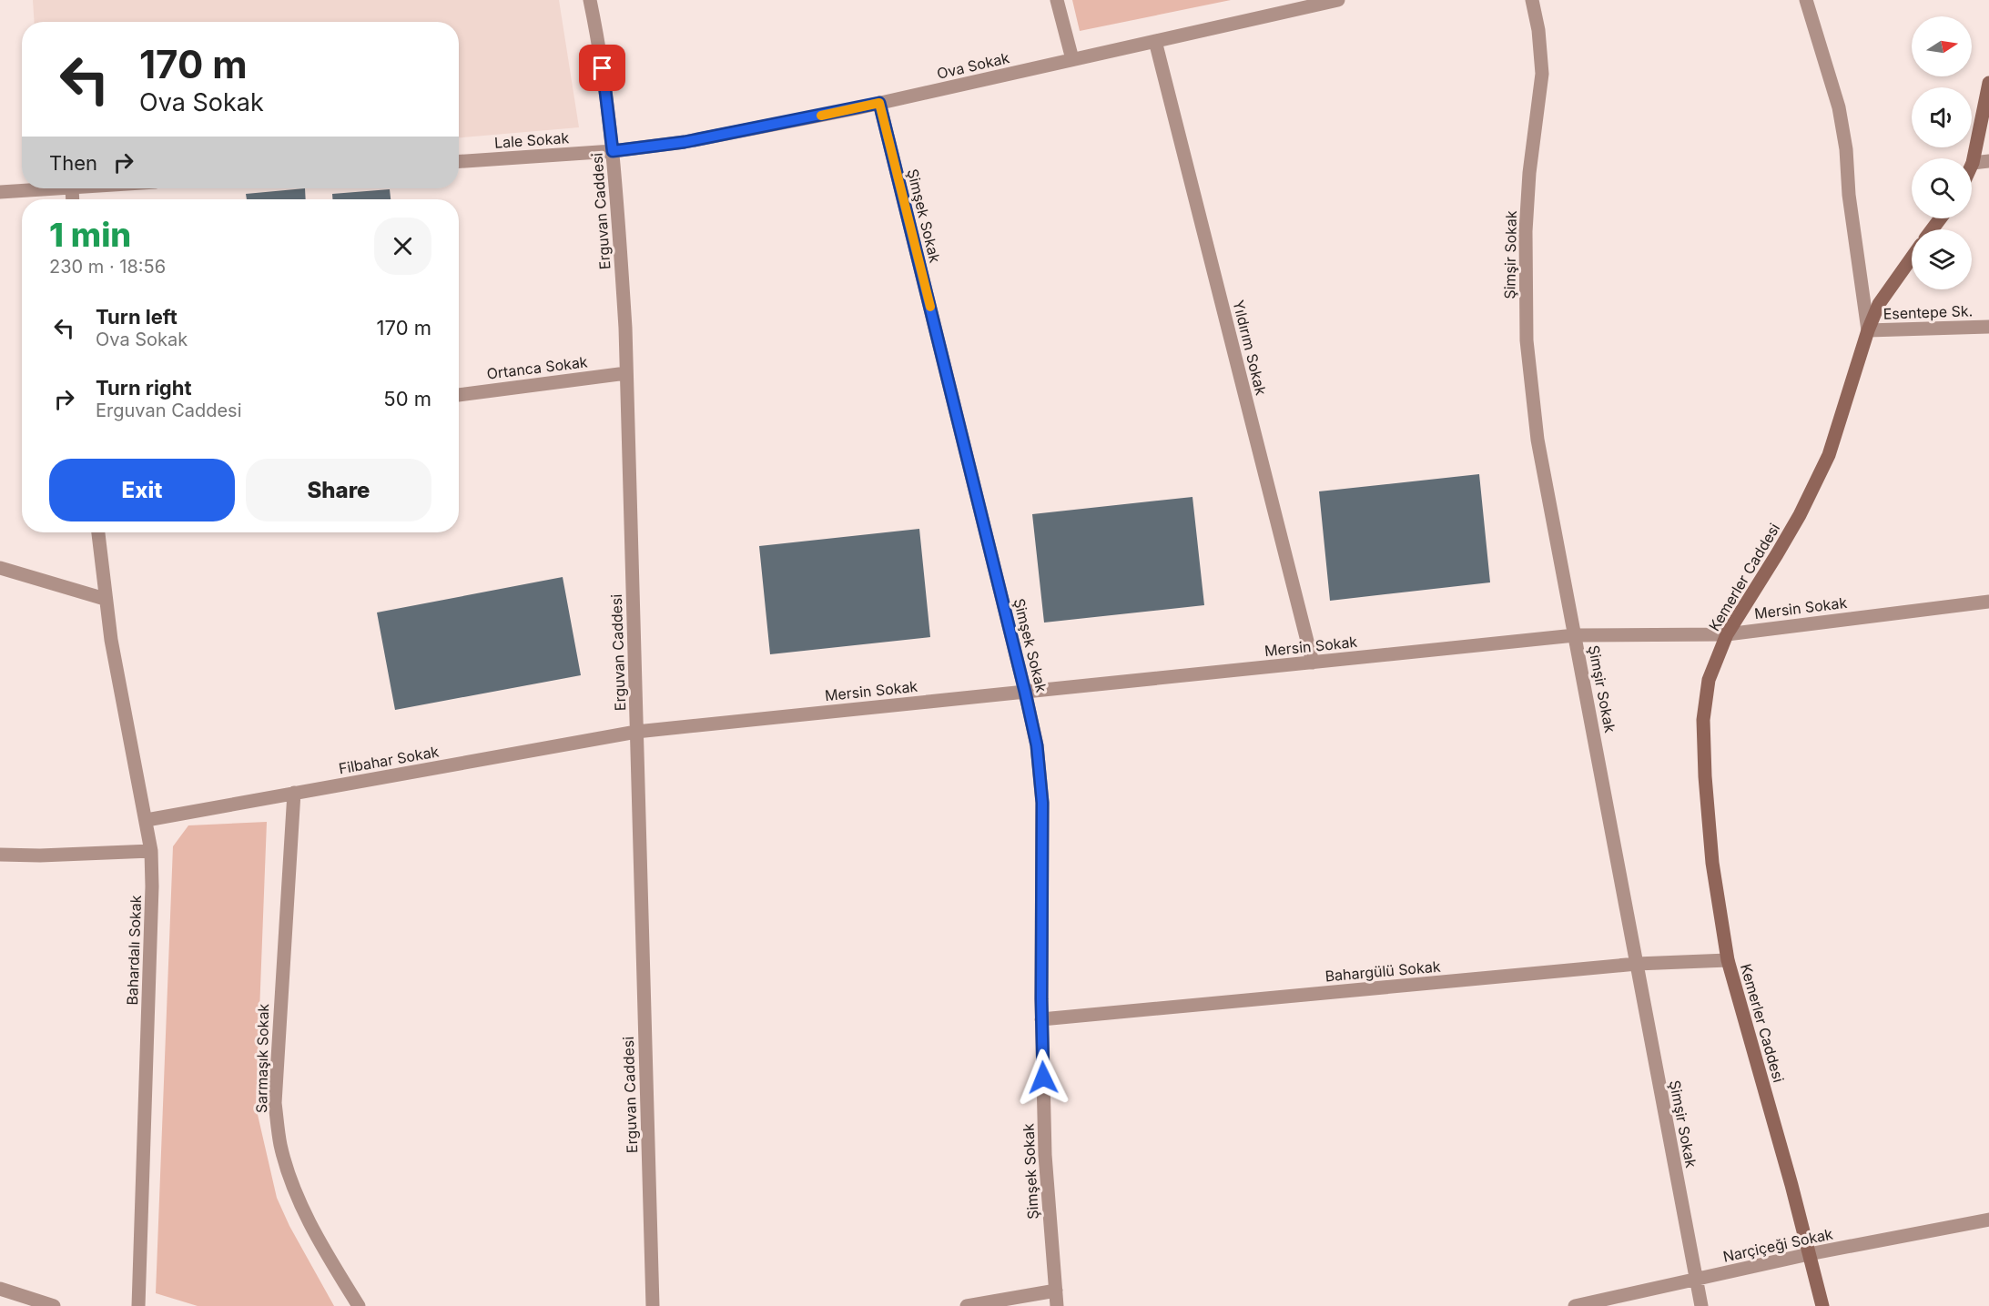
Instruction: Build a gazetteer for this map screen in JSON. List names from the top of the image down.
{
  "streets": {
    "street": [
      "Ova Sokak",
      "Lale Sokak",
      "Erguvan Caddesi",
      "Şimşek Sokak",
      "Şimşir Sokak",
      "Esentepe Sk.",
      "Yıldırım Sokak",
      "Ortanca Sokak",
      "Kemerler Caddesi",
      "Mersin Sokak",
      "Filbahar Sokak",
      "Bahardalı Sokak",
      "Bahargülü Sokak",
      "Sarmaşık Sokak",
      "Narçiçeği Sokak"
    ]
  },
  "crossings": [
    ["Ova Sokak", "Lale Sokak"],
    ["Ova Sokak", "Erguvan Caddesi"],
    ["Ova Sokak", "Şimşek Sokak"],
    ["Ova Sokak", "Yıldırım Sokak"],
    ["Lale Sokak", "Erguvan Caddesi"],
    ["Erguvan Caddesi", "Ortanca Sokak"],
    ["Erguvan Caddesi", "Mersin Sokak"],
    ["Erguvan Caddesi", "Filbahar Sokak"],
    ["Şimşek Sokak", "Mersin Sokak"],
    ["Şimşek Sokak", "Bahargülü Sokak"],
    ["Şimşir Sokak", "Mersin Sokak"],
    ["Şimşir Sokak", "Bahargülü Sokak"],
    ["Şimşir Sokak", "Narçiçeği Sokak"],
    ["Esentepe Sk.", "Kemerler Caddesi"],
    ["Yıldırım Sokak", "Mersin Sokak"],
    ["Kemerler Caddesi", "Mersin Sokak"],
    ["Kemerler Caddesi", "Bahargülü Sokak"],
    ["Kemerler Caddesi", "Narçiçeği Sokak"],
    ["Mersin Sokak", "Filbahar Sokak"],
    ["Filbahar Sokak", "Bahardalı Sokak"],
    ["Filbahar Sokak", "Sarmaşık Sokak"]
  ],
  "north": "right",
  "page": {
    "turn": ["170 m", "Ova Sokak"],
    "then": "Then",
    "heading": ["1 min", "230 m · 18:56"],
    "list": [
      {
        "name": "Turn left",
        "note": "Ova Sokak",
        "value": "170 m"
      },
      {
        "name": "Turn right",
        "note": "Erguvan Caddesi",
        "value": "50 m"
      }
    ],
    "buttons": ["Exit", "Share"]
  }
}
